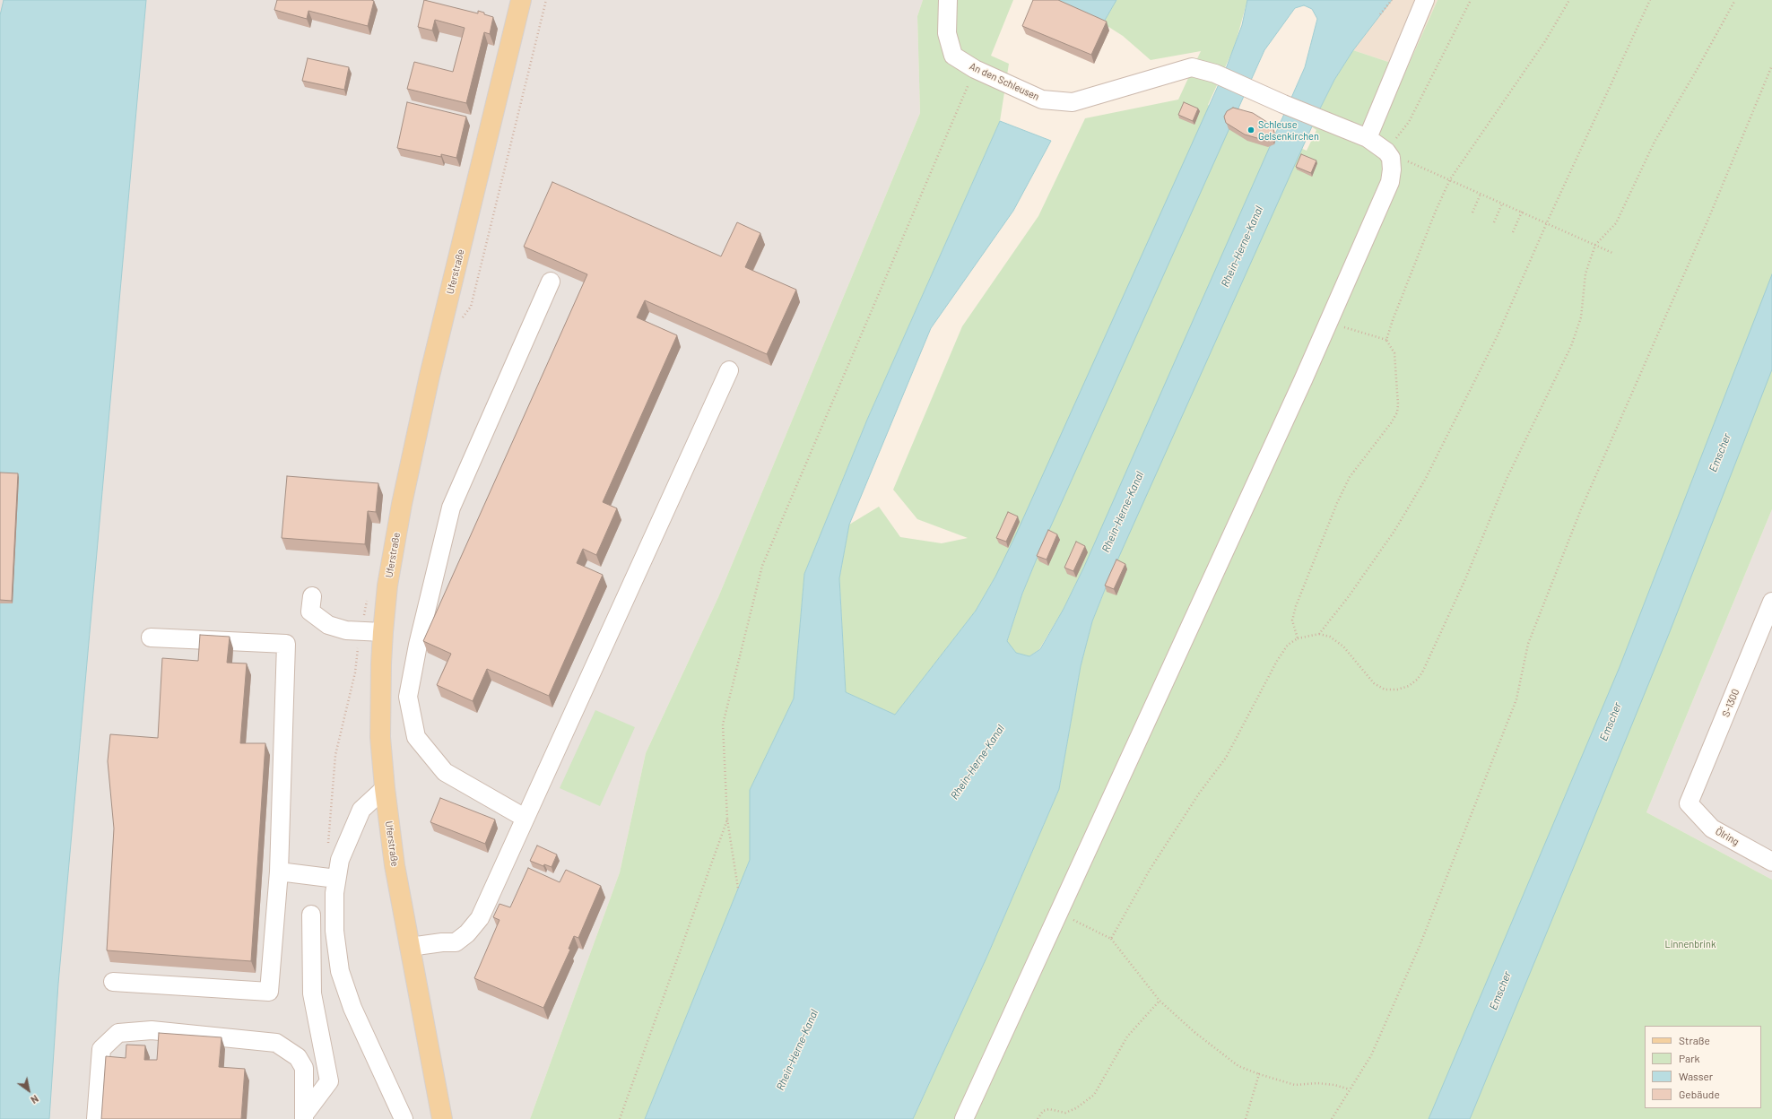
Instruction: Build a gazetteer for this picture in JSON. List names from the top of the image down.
{
  "streets": {
    "main road": ["Uferstraße"],
    "lane": ["An den Schleusen", "S-1300", "Ölring"]
  },
  "crossings": [
    ["S-1300", "Ölring"]
  ],
  "water": ["Rhein-Herne-Kanal", "Emscher"],
  "parks": ["Linnenbrink"],
  "places": ["Schleuse Gelsenkirchen"],
  "legend": [
    "Straße",
    "Park",
    "Wasser",
    "Gebäude"
  ],
  "north": "bottom right"
}
